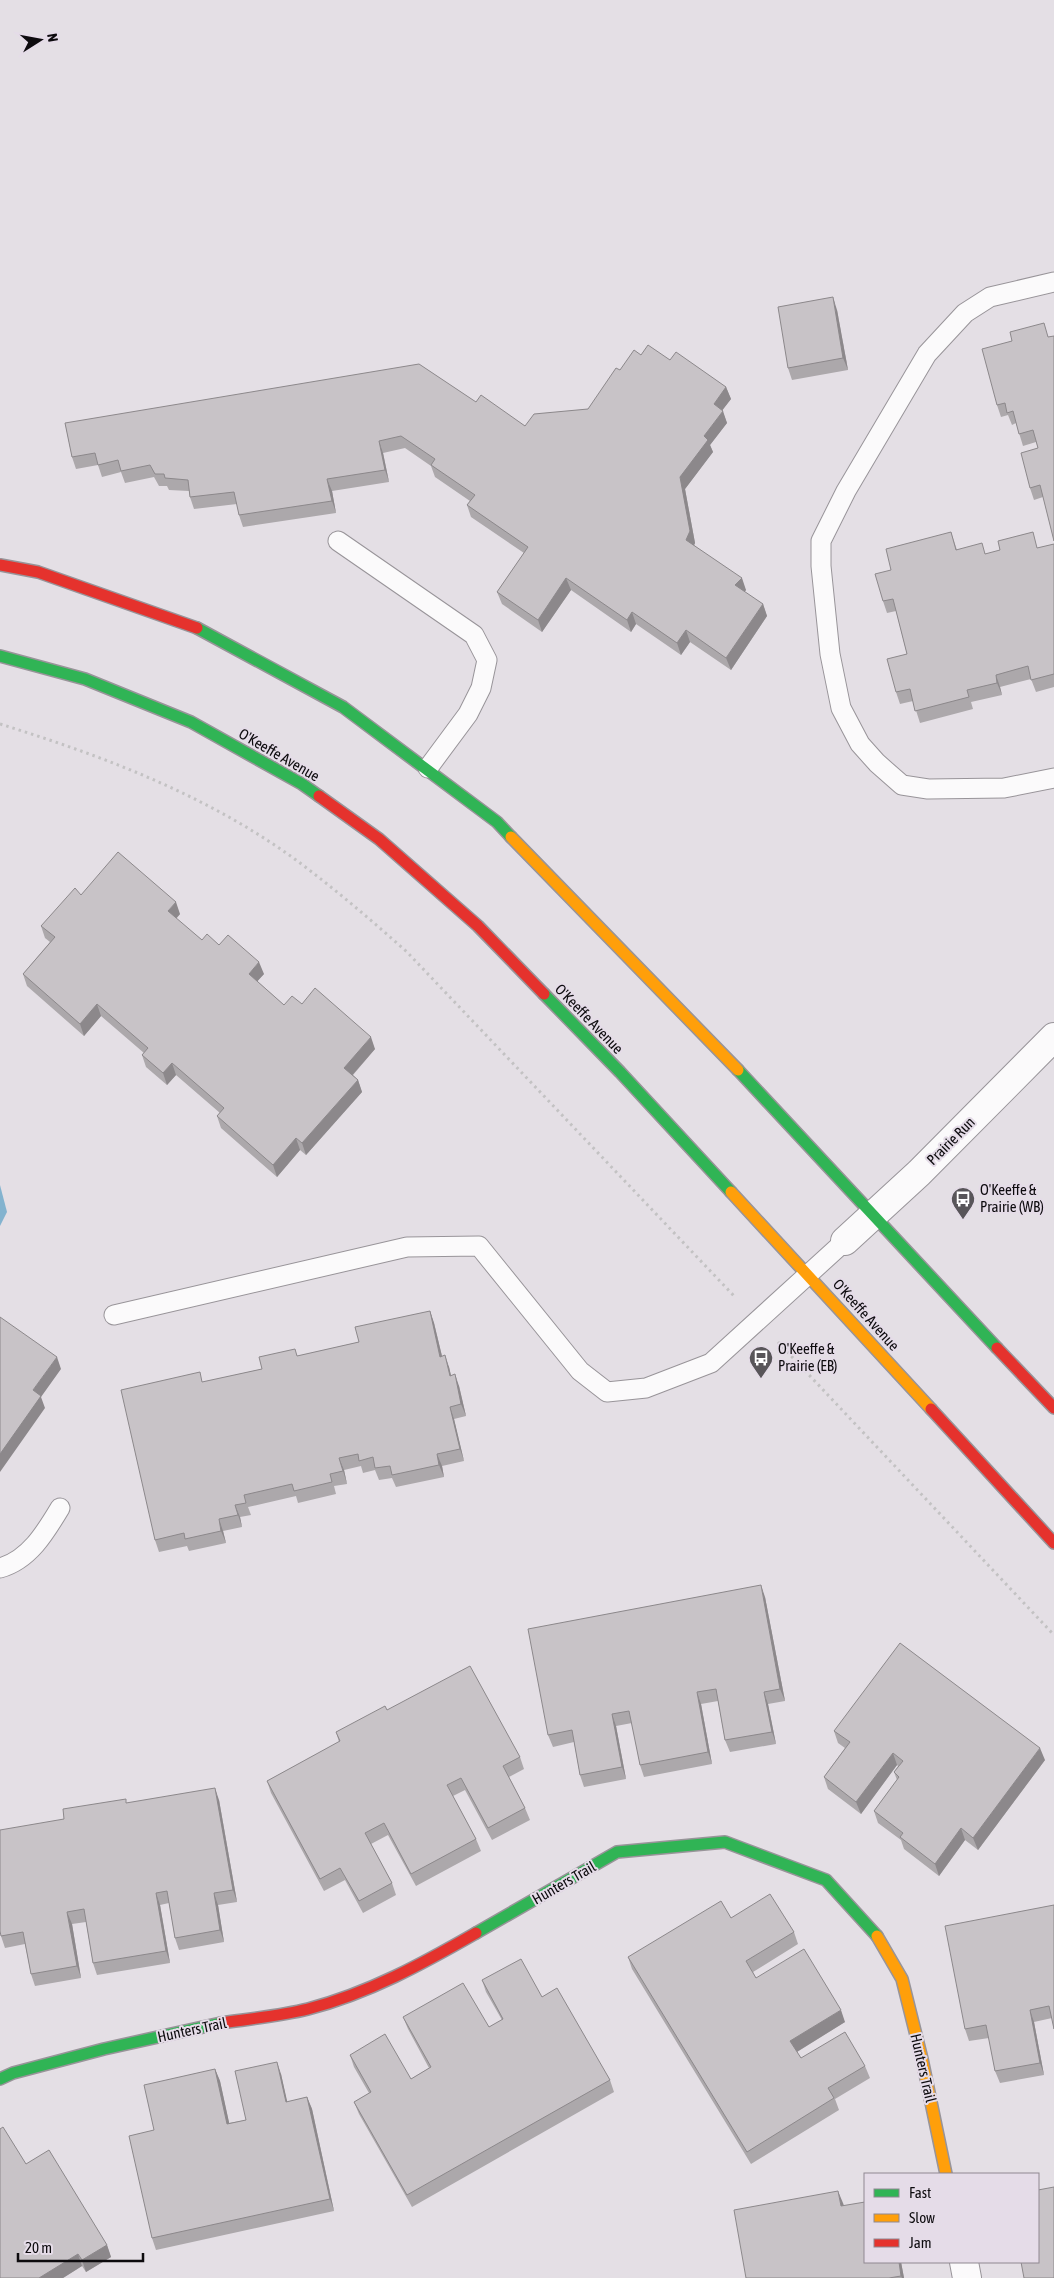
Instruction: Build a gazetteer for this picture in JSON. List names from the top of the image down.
{
  "streets": {
    "street": ["O'Keeffe Avenue", "Prairie Run", "Hunters Trail"]
  },
  "places": {
    "bus stop": ["O'Keeffe & Prairie (WB)", "O'Keeffe & Prairie (EB)"]
  },
  "legend": ["Fast", "Slow", "Jam"],
  "scale_bar": "20 m",
  "north": "right"
}
